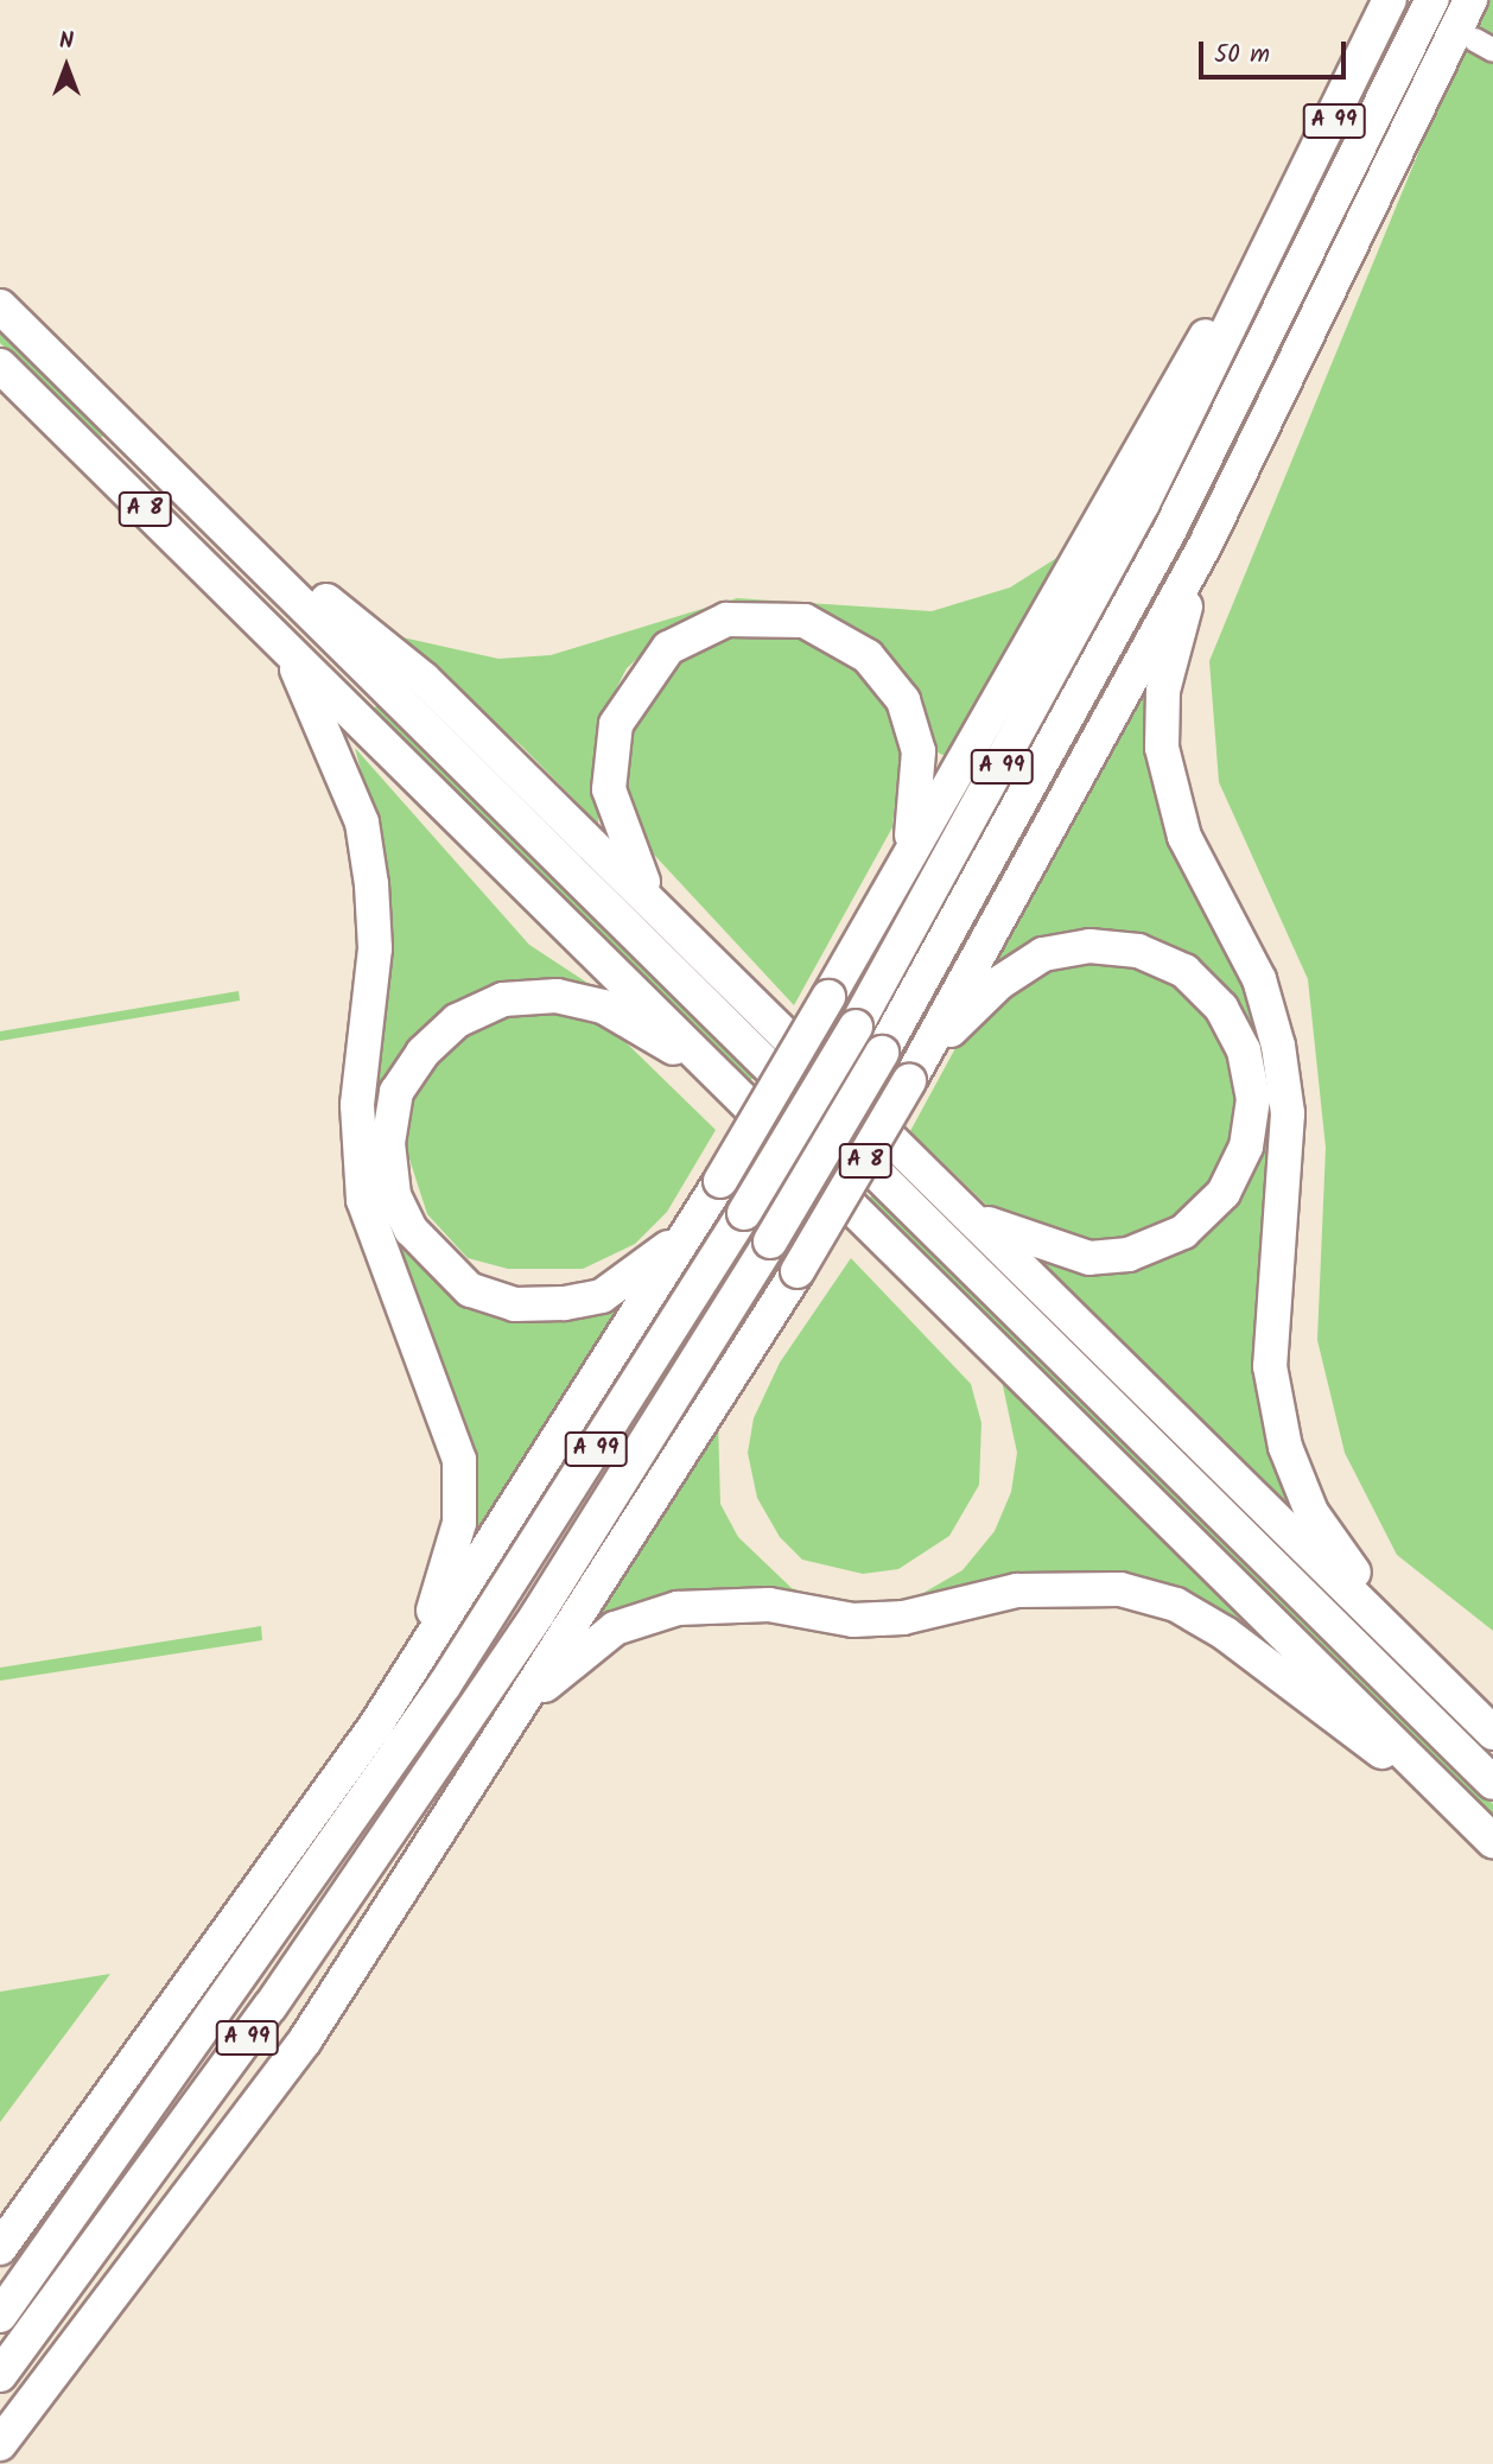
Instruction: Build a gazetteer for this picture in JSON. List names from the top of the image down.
{
  "streets": {
    "highway": ["A 99", "A 8"]
  },
  "scale_bar": "50 m",
  "north": "top"
}
